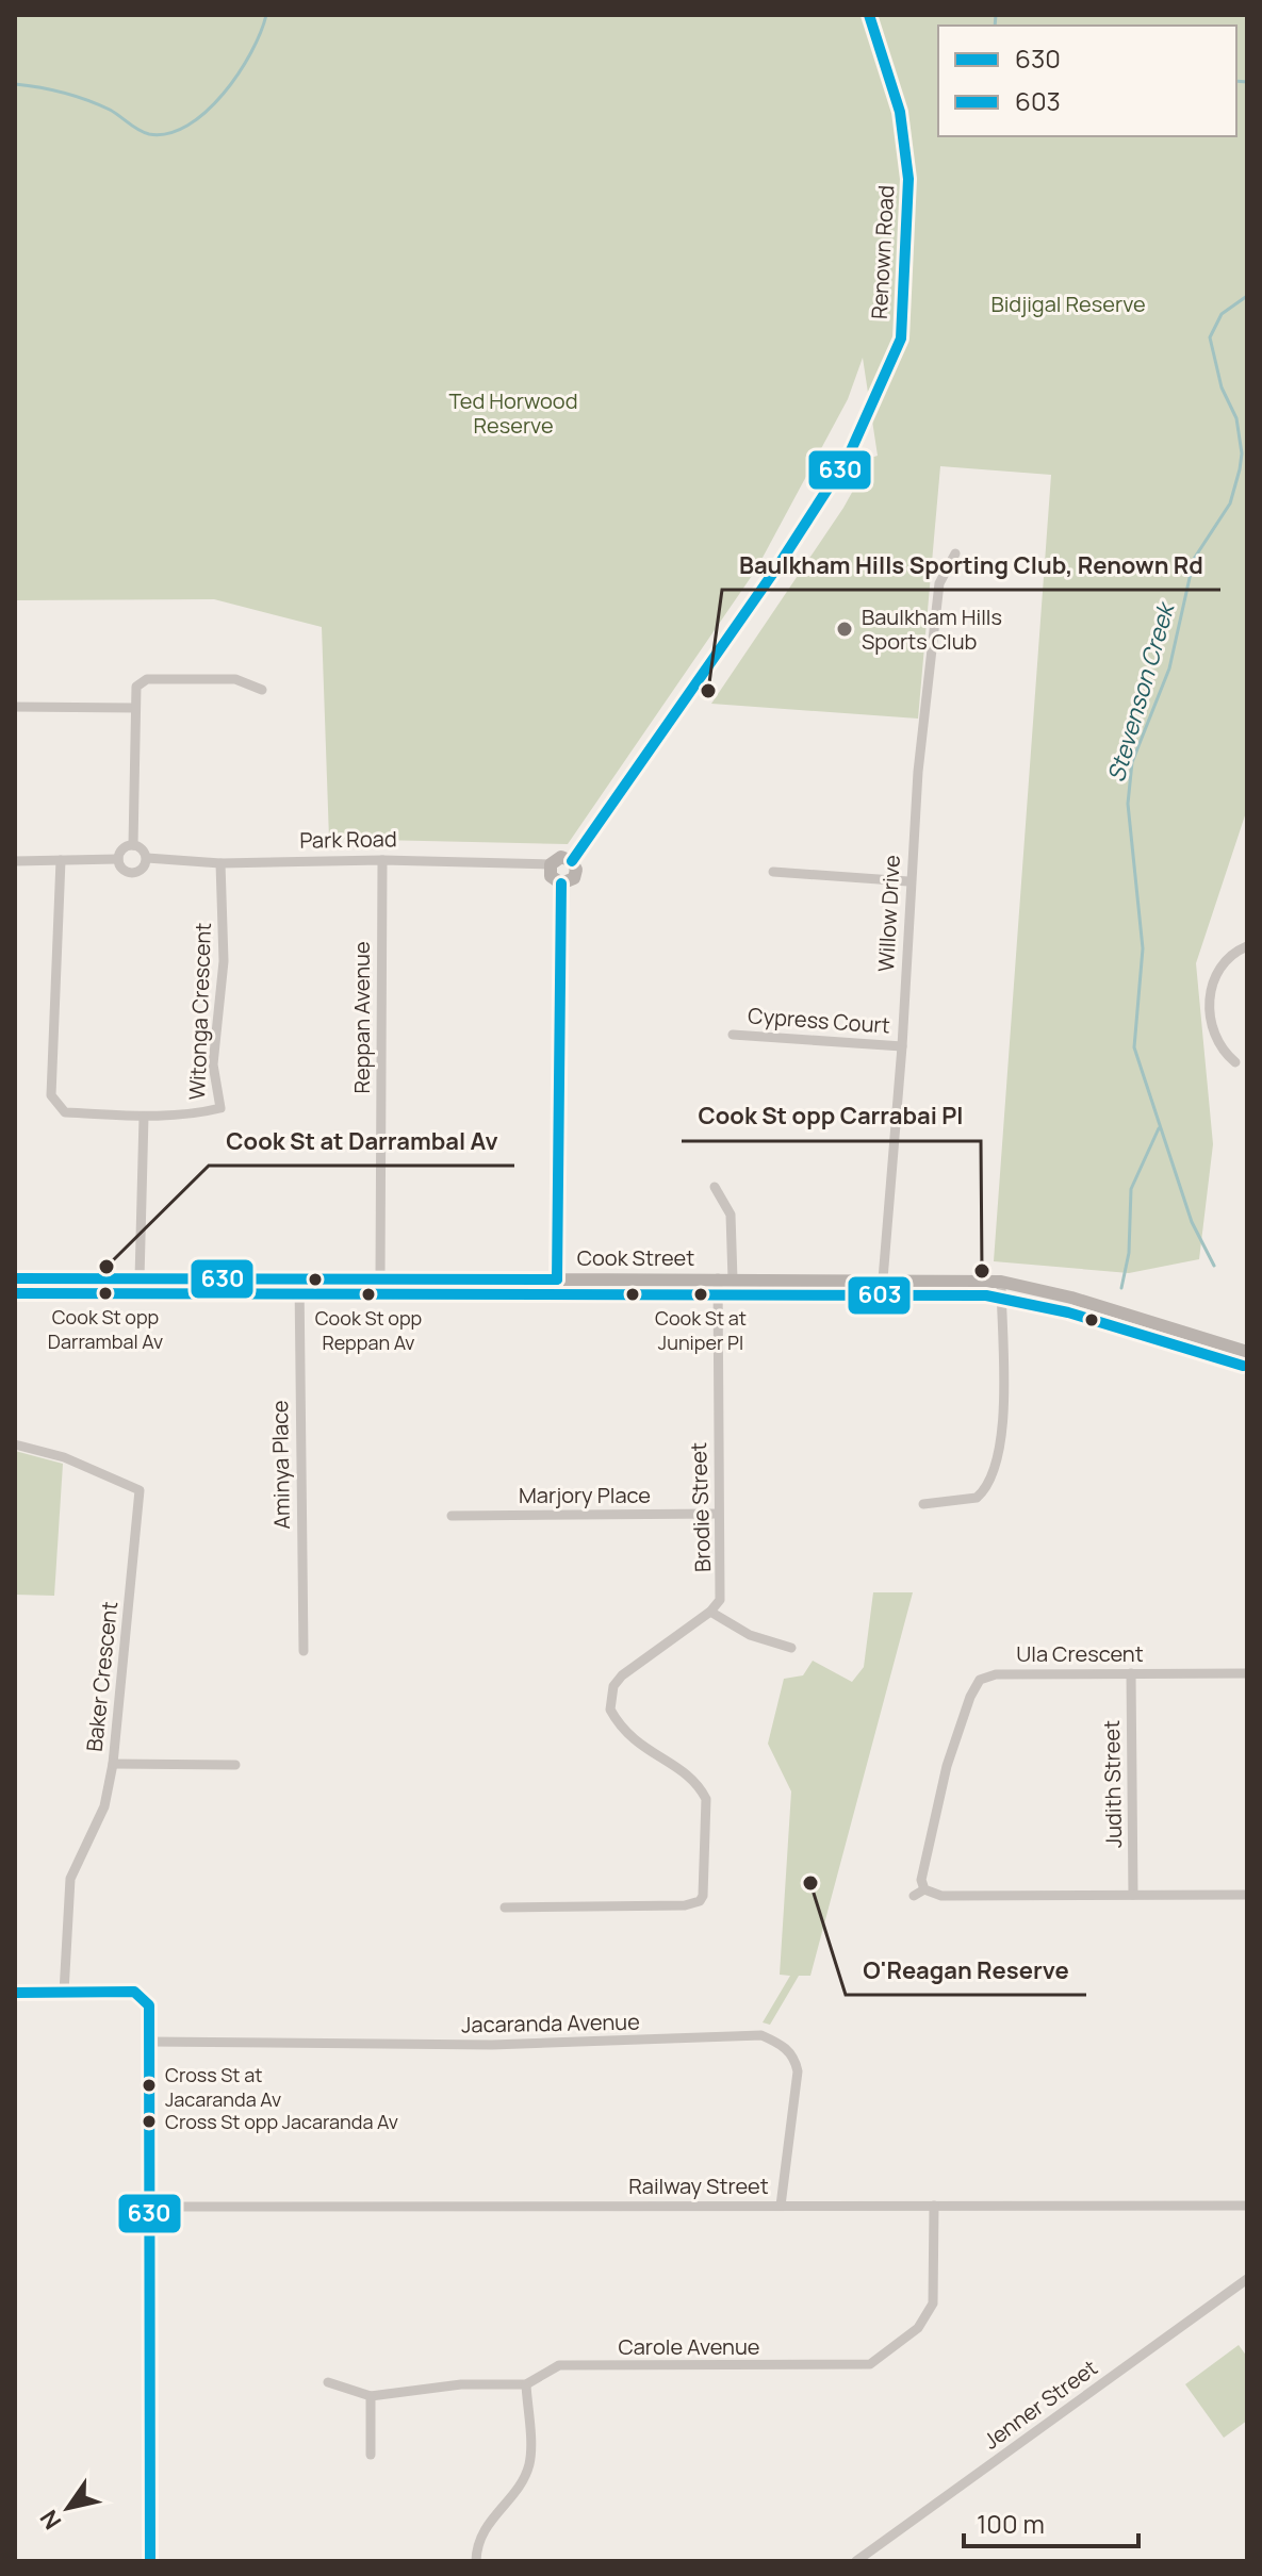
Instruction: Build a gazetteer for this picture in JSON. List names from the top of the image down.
{
  "streets": {
    "main road": ["Renown Road", "Cook Street"],
    "street": [
      "Park Road",
      "Willow Drive",
      "Witonga Crescent",
      "Reppan Avenue",
      "Cypress Court",
      "Aminya Place",
      "Marjory Place",
      "Brodie Street",
      "Ula Crescent",
      "Baker Crescent",
      "Judith Street",
      "Jacaranda Avenue",
      "Railway Street",
      "Carole Avenue",
      "Jenner Street"
    ]
  },
  "crossings": [
    ["Renown Road", "Park Road"],
    ["Park Road", "Witonga Crescent"],
    ["Park Road", "Reppan Avenue"],
    ["Willow Drive", "Cypress Court"],
    ["Willow Drive", "Cook Street"],
    ["Reppan Avenue", "Cook Street"],
    ["Cook Street", "Aminya Place"],
    ["Cook Street", "Brodie Street"],
    ["Marjory Place", "Brodie Street"],
    ["Ula Crescent", "Judith Street"],
    ["Jacaranda Avenue", "Railway Street"],
    ["Railway Street", "Carole Avenue"]
  ],
  "water": ["Stevenson Creek"],
  "parks": ["Bidjigal Reserve", "Ted Horwood Reserve"],
  "places": [
    "Baulkham Hills Sports Club",
    "Baulkham Hills Sporting Club, Renown Rd",
    "Cook St at Darrambal Av",
    "Cook St opp Carrabai Pl",
    "Cook St opp Darrambal Av",
    "Cook St opp Reppan Av",
    "Cook St at Juniper Pl",
    "O'Reagan Reserve",
    "Cross St at Jacaranda Av",
    "Cross St opp Jacaranda Av"
  ],
  "lines": ["transit line 630", "transit line 603"],
  "legend": ["630", "603"],
  "scale_bar": "100 m",
  "north": "bottom left"
}
